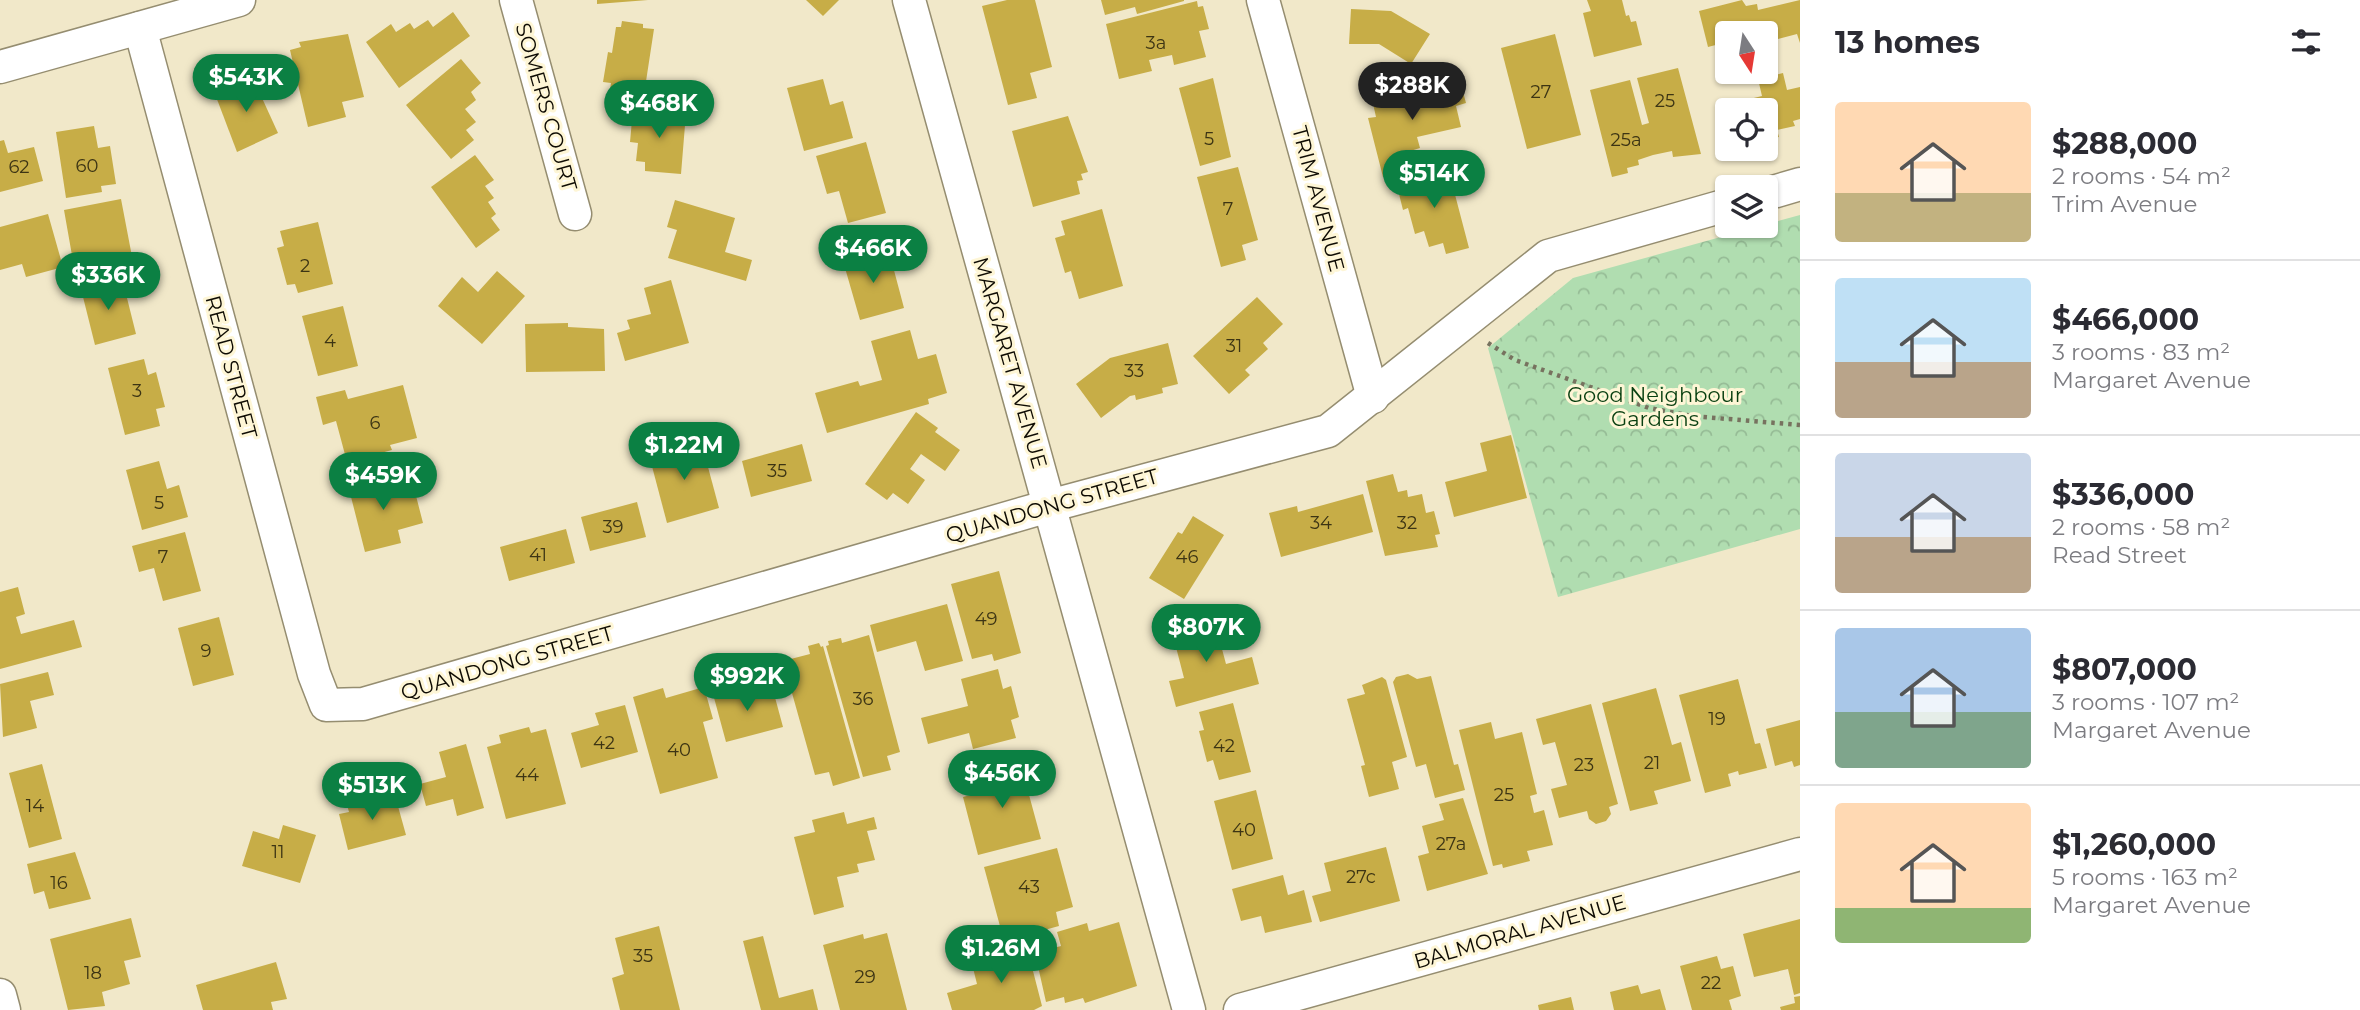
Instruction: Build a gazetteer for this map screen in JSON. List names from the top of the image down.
{
  "streets": {
    "street": [
      "SOMERS COURT",
      "TRIM AVENUE",
      "MARGARET AVENUE",
      "READ STREET",
      "QUANDONG STREET",
      "BALMORAL AVENUE"
    ]
  },
  "crossings": [
    ["TRIM AVENUE", "QUANDONG STREET"],
    ["MARGARET AVENUE", "QUANDONG STREET"],
    ["READ STREET", "QUANDONG STREET"]
  ],
  "parks": ["Good Neighbour Gardens"],
  "house_numbers": [
    "3a",
    "27",
    "25",
    "5",
    "25a",
    "60",
    "62",
    "7",
    "2",
    "4",
    "31",
    "33",
    "3",
    "6",
    "35",
    "5",
    "34",
    "32",
    "39",
    "41",
    "7",
    "46",
    "49",
    "9",
    "36",
    "19",
    "42",
    "42",
    "40",
    "21",
    "23",
    "44",
    "25",
    "14",
    "40",
    "27a",
    "11",
    "27c",
    "16",
    "43",
    "35",
    "18",
    "29",
    "22"
  ],
  "north": "bottom",
  "page": {
    "heading": "13 homes",
    "price": [
      "$543K",
      "$288K",
      "$468K",
      "$514K",
      "$466K",
      "$336K",
      "$1.22M",
      "$459K",
      "$807K",
      "$992K",
      "$456K",
      "$513K",
      "$1.26M"
    ],
    "list": [
      {
        "name": "$288,000",
        "note": "2 rooms · 54 m² · Trim Avenue"
      },
      {
        "name": "$466,000",
        "note": "3 rooms · 83 m² · Margaret Avenue"
      },
      {
        "name": "$336,000",
        "note": "2 rooms · 58 m² · Read Street"
      },
      {
        "name": "$807,000",
        "note": "3 rooms · 107 m² · Margaret Avenue"
      },
      {
        "name": "$1,260,000",
        "note": "5 rooms · 163 m² · Margaret Avenue"
      }
    ]
  }
}
